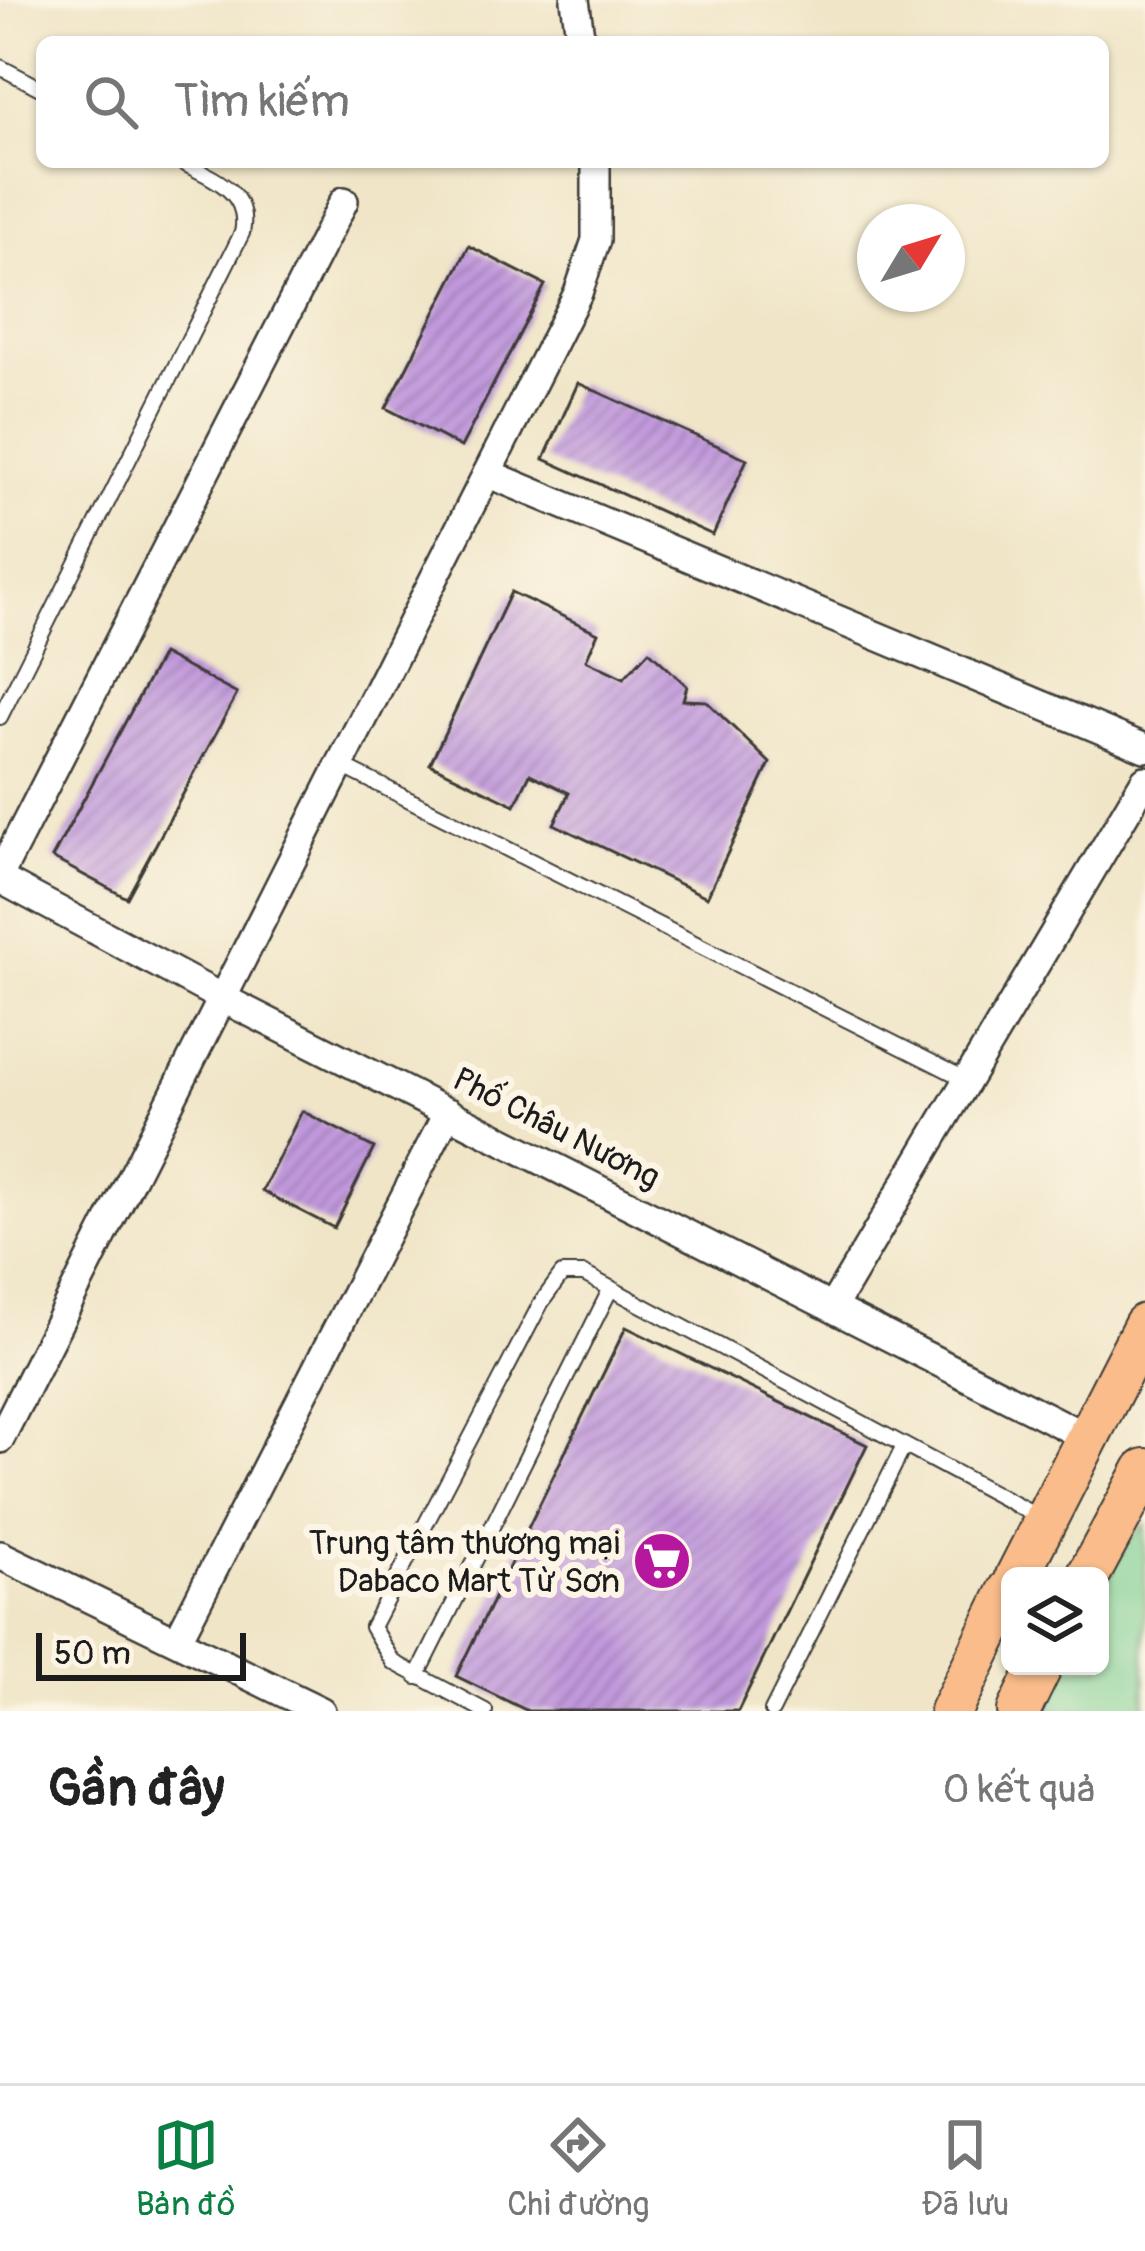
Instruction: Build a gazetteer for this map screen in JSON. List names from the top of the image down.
{
  "streets": {
    "street": ["Phố Châu Nương"]
  },
  "places": {
    "supermarket": ["Trung tâm thương mại Dabaco Mart Từ Sơn"]
  },
  "scale_bar": "50 m",
  "north": "top right",
  "page": {
    "search": "Tìm kiếm",
    "scale": "50 m",
    "heading": ["Gần đây", "0 kết quả"],
    "nav": ["Bản đồ", "Chỉ đường", "Đã lưu"]
  }
}
